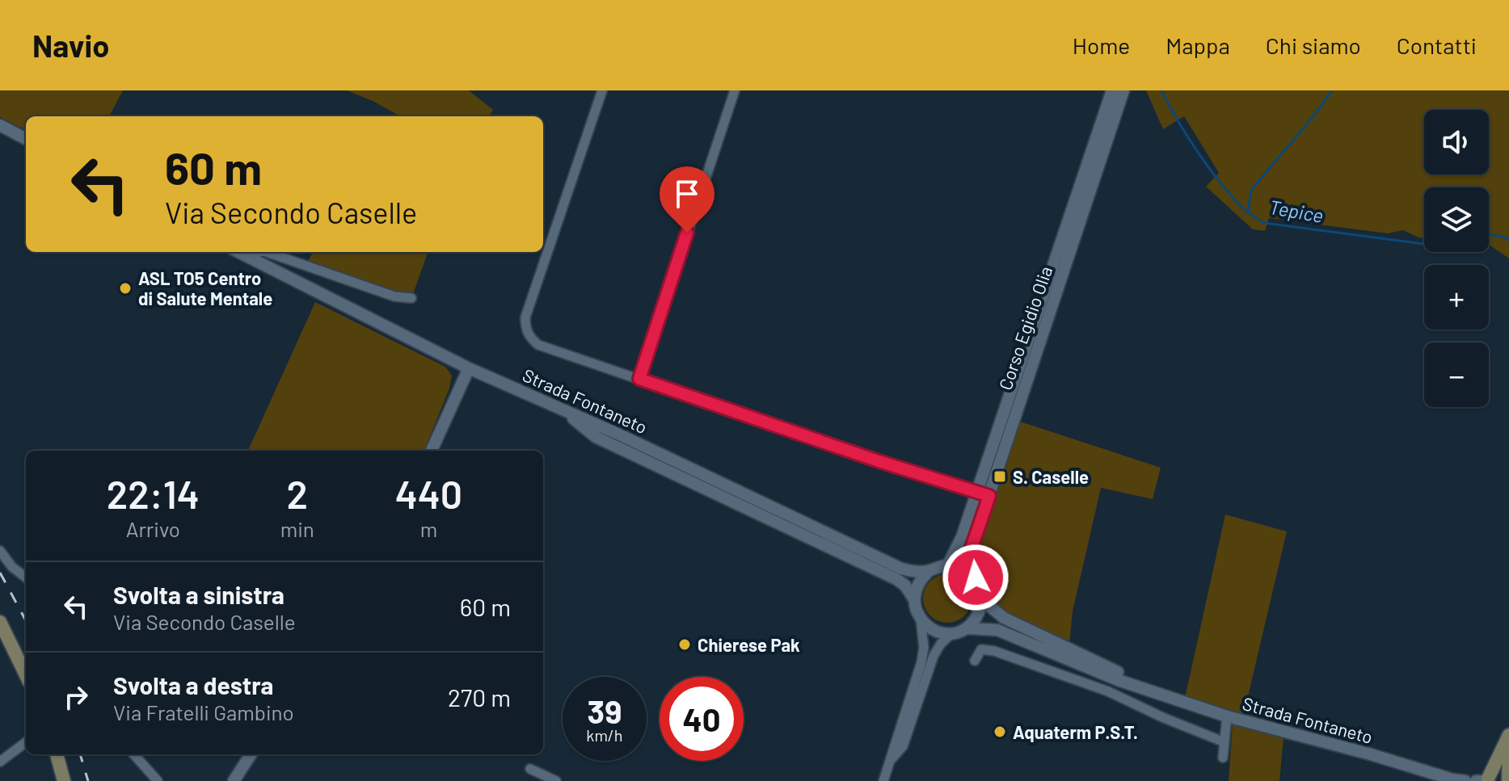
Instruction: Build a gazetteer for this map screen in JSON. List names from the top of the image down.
{
  "streets": {
    "street": ["Corso Egidio Olia", "Strada Fontaneto"]
  },
  "crossings": [
    ["Corso Egidio Olia", "Strada Fontaneto"]
  ],
  "water": ["Tepice"],
  "places": {
    "other": ["ASL TO5 Centro di Salute Mentale", "Chierese Pak", "Aquaterm P.S.T."],
    "transit": ["S. Caselle"]
  },
  "page": {
    "header": "Navio",
    "nav": [
      "Home",
      "Mappa",
      "Chi siamo",
      "Contatti"
    ],
    "map_buttons": ["+", "−"],
    "turn": ["60 m", "Via Secondo Caselle"],
    "eta": [
      "22:14",
      "Arrivo",
      "2",
      "min",
      "440",
      "m"
    ],
    "list": [
      {
        "name": "Svolta a sinistra",
        "note": "Via Secondo Caselle",
        "value": "60 m"
      },
      {
        "name": "Svolta a destra",
        "note": "Via Fratelli Gambino",
        "value": "270 m"
      }
    ],
    "speed": "39 km/h",
    "limit": "40"
  }
}
